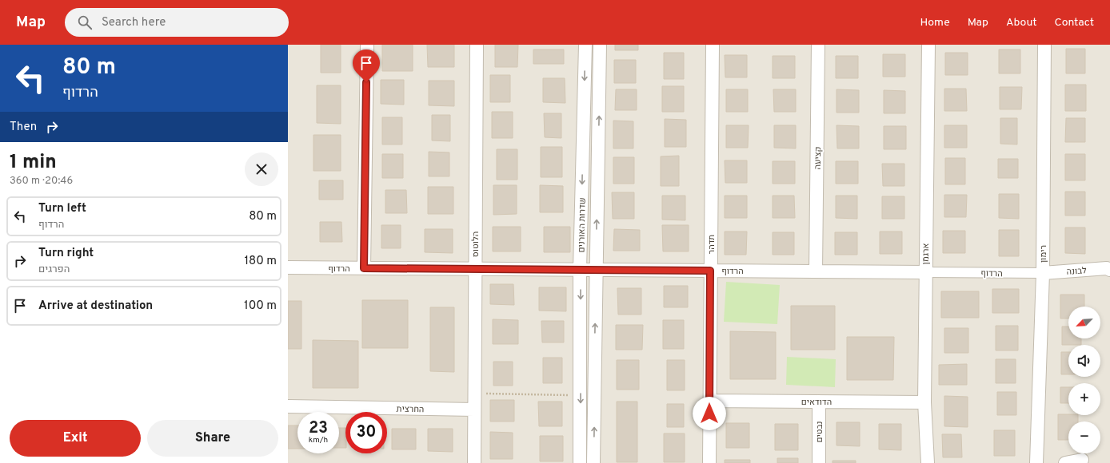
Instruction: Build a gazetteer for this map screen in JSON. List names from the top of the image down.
{
  "streets": {
    "street": [
      "קציעה",
      "שדרות האורנים",
      "הלוטוס",
      "תדהר",
      "ארגמן",
      "רימון",
      "הרדוף",
      "לבונה",
      "הדודאים",
      "החרצית",
      "נבטים"
    ]
  },
  "crossings": [
    ["קציעה", "הרדוף"],
    ["שדרות האורנים", "הרדוף"],
    ["הלוטוס", "הרדוף"],
    ["הלוטוס", "החרצית"],
    ["תדהר", "הרדוף"],
    ["תדהר", "הדודאים"],
    ["ארגמן", "הרדוף"],
    ["ארגמן", "הדודאים"],
    ["רימון", "הרדוף"],
    ["רימון", "לבונה"],
    ["הרדוף", "לבונה"],
    ["הדודאים", "נבטים"]
  ],
  "north": "bottom left",
  "page": {
    "header": "Map",
    "search": "Search here",
    "nav": [
      "Home",
      "Map",
      "About",
      "Contact"
    ],
    "turn": ["80 m", "הרדוף"],
    "then": "Then",
    "heading": ["1 min", "360 m · 20:46"],
    "list": [
      {
        "name": "Turn left",
        "note": "הרדוף",
        "value": "80 m"
      },
      {
        "name": "Turn right",
        "note": "הפרגים",
        "value": "180 m"
      },
      {
        "name": "Arrive at destination",
        "value": "100 m"
      }
    ],
    "map_buttons": ["+", "−"],
    "speed": "23 km/h",
    "limit": "30",
    "buttons": ["Exit", "Share"]
  }
}
